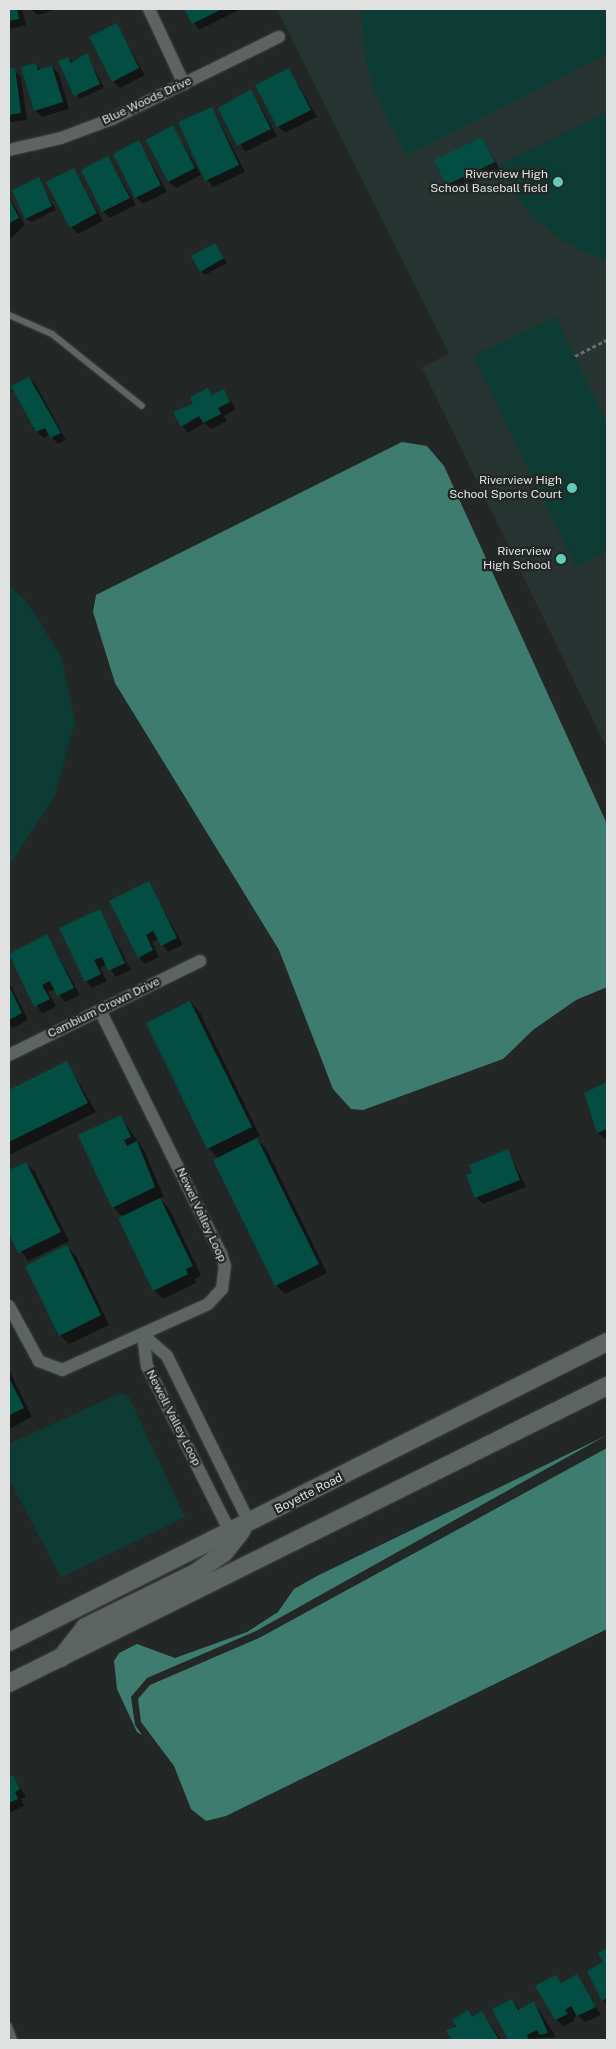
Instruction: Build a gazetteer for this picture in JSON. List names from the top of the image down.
{
  "streets": {
    "main road": ["Boyette Road"],
    "street": [
      "Blue Woods Drive",
      "Cambium Crown Drive",
      "Newel Valley Loop",
      "Newell Valley Loop"
    ]
  },
  "crossings": [
    ["Cambium Crown Drive", "Newel Valley Loop"],
    ["Newel Valley Loop", "Newell Valley Loop"],
    ["Newell Valley Loop", "Boyette Road"]
  ],
  "places": ["Riverview High School Baseball field", "Riverview High School Sports Court", "Riverview High School"]
}
